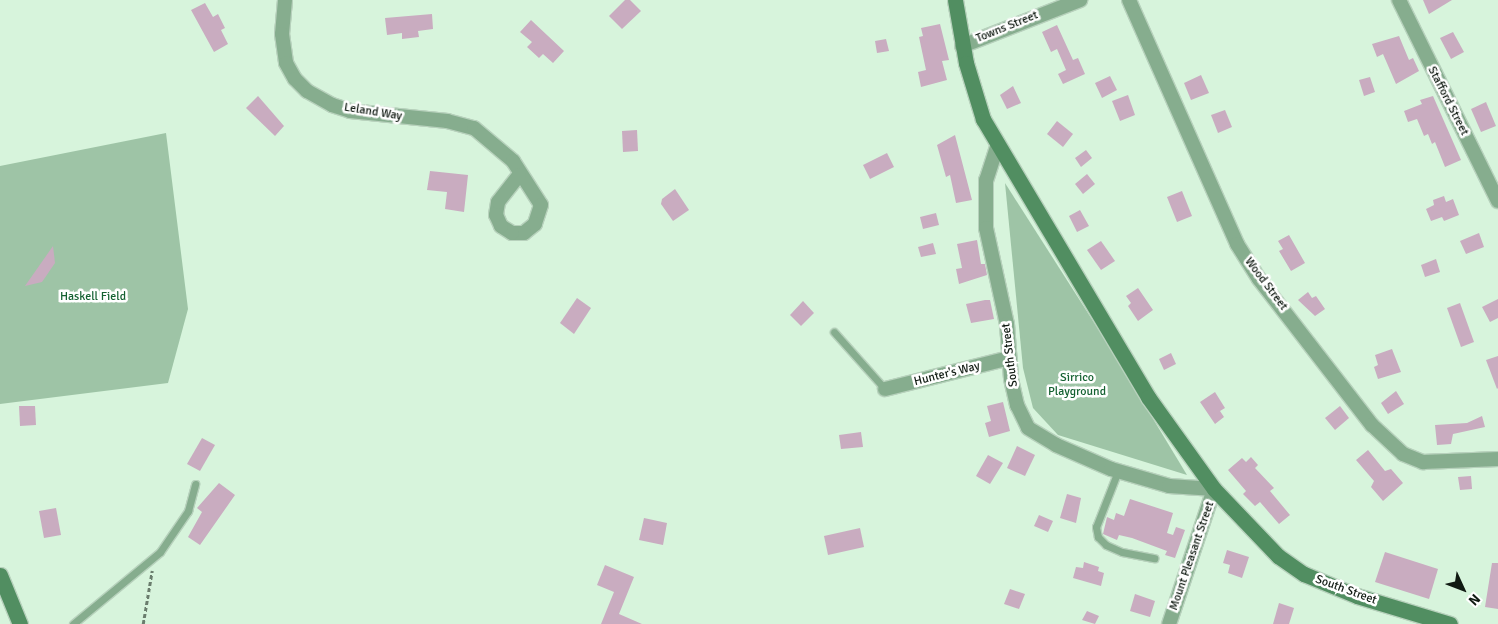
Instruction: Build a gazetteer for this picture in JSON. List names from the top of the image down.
{
  "streets": {
    "street": [
      "Towns Street",
      "Stafford Street",
      "Leland Way",
      "Wood Street",
      "South Street",
      "Hunter's Way",
      "Mount Pleasant Street"
    ]
  },
  "crossings": [
    ["Towns Street", "South Street"],
    ["South Street", "Hunter's Way"],
    ["South Street", "Mount Pleasant Street"]
  ],
  "parks": ["Haskell Field", "Sirrico Playground"],
  "north": "bottom right"
}
